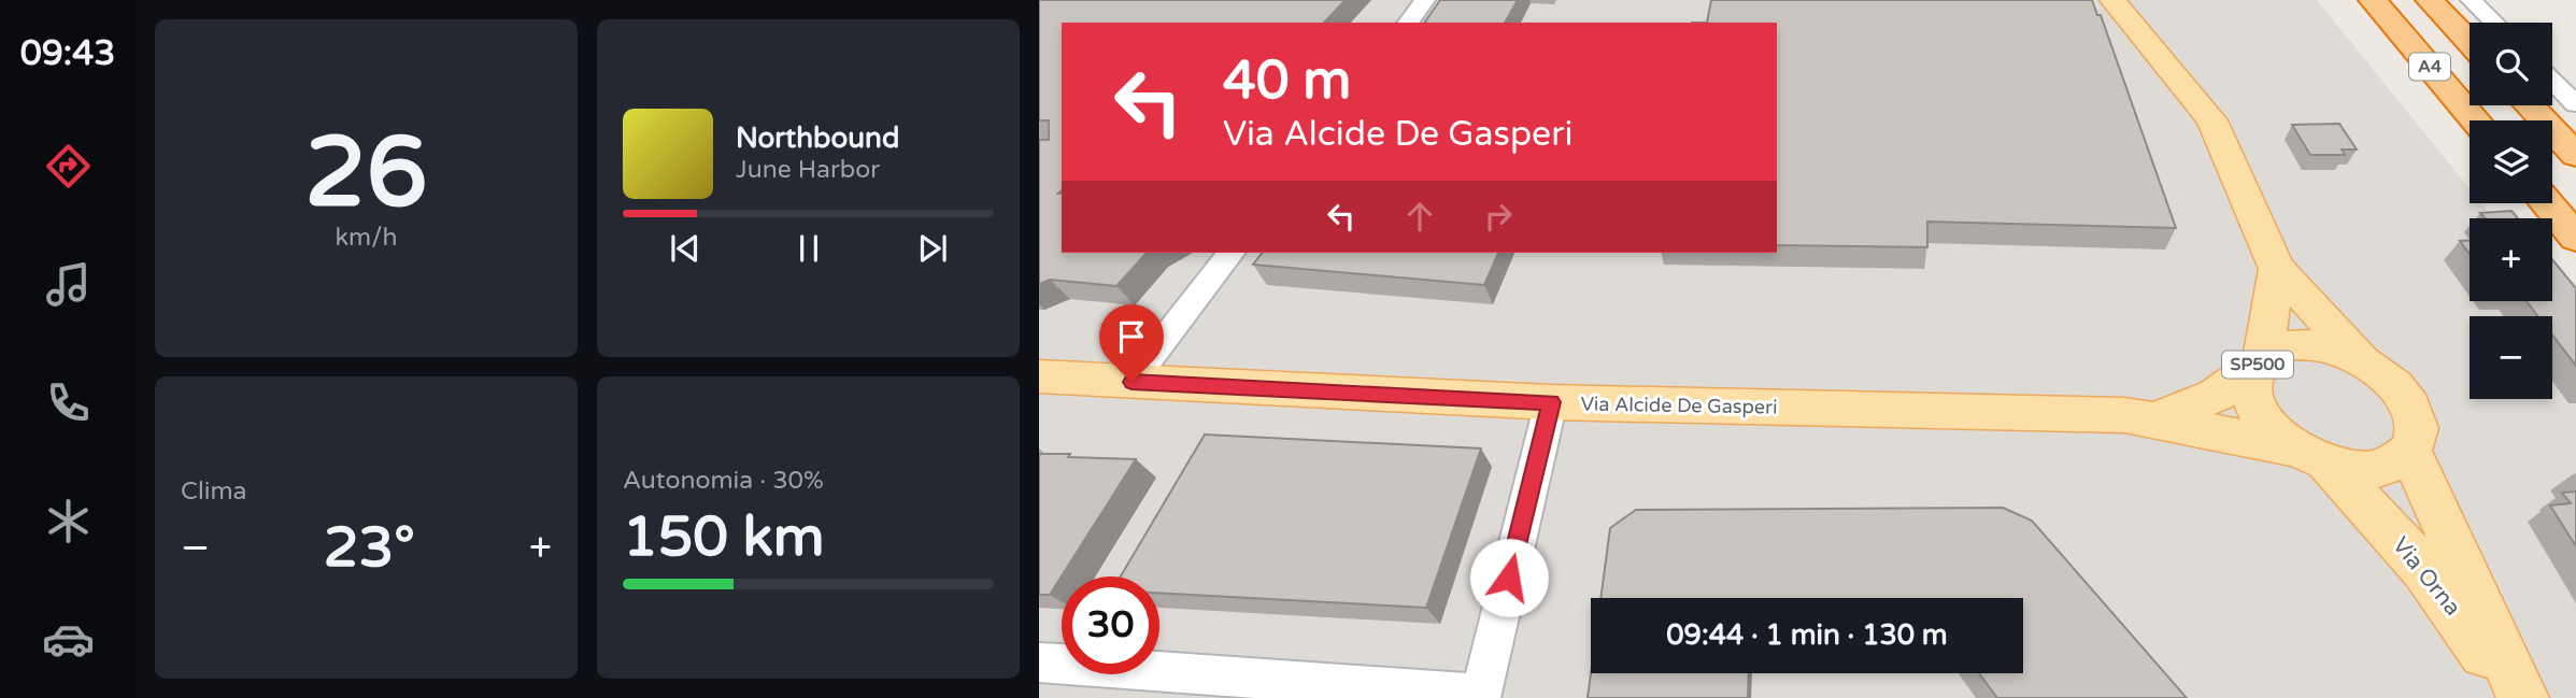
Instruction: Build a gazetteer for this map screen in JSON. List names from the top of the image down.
{
  "streets": {
    "highway": ["A4"],
    "main road": ["SP500", "Via Alcide De Gasperi", "Via Orna"]
  },
  "crossings": [
    ["SP500", "Via Alcide De Gasperi"],
    ["SP500", "Via Orna"],
    ["Via Alcide De Gasperi", "Via Orna"]
  ],
  "page": {
    "tabs": "09:43",
    "tile": [
      ["26", "km/h"],
      "Clima",
      ["Autonomia · 30%", "150 km"]
    ],
    "map_buttons": ["+", "−"],
    "turn": ["40 m", "Via Alcide De Gasperi"],
    "song": ["Northbound", "June Harbor"],
    "heat": ["−", "23°", "+"],
    "limit": "30",
    "trip": "09:44 · 1 min · 130 m"
  }
}
